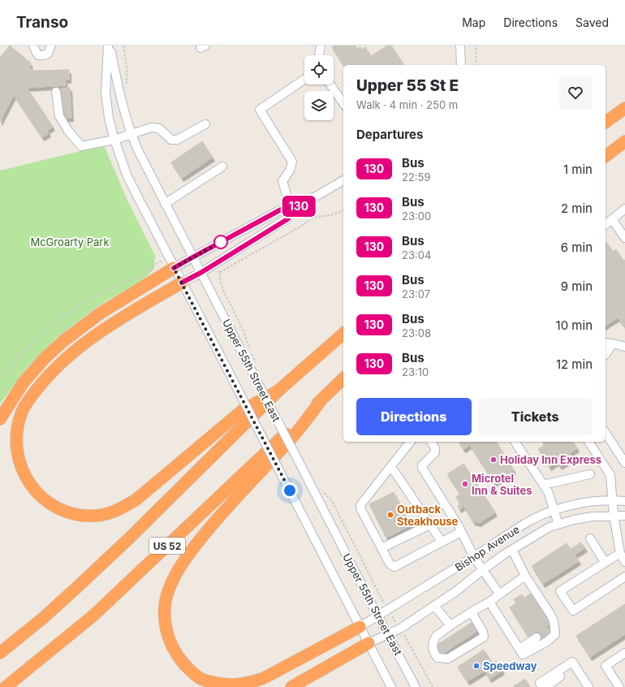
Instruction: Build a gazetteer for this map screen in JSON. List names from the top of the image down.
{
  "streets": {
    "highway": ["US 52"],
    "street": ["Upper 55th Street East", "Bishop Avenue"]
  },
  "crossings": [
    ["Upper 55th Street East", "Bishop Avenue"]
  ],
  "parks": ["McGroarty Park"],
  "places": [
    "Holiday Inn Express",
    "Microtel Inn & Suites",
    "Outback Steakhouse",
    "Speedway"
  ],
  "lines": ["bus line 130"],
  "page": {
    "header": "Transo",
    "nav": ["Map", "Directions", "Saved"],
    "on_map": "130",
    "heading": [
      ["Upper 55 St E", "Walk · 4 min · 250 m"],
      "Departures"
    ],
    "list": [
      {
        "mark": "130",
        "name": "Bus",
        "note": "22:59",
        "value": "1 min"
      },
      {
        "mark": "130",
        "name": "Bus",
        "note": "23:00",
        "value": "2 min"
      },
      {
        "mark": "130",
        "name": "Bus",
        "note": "23:04",
        "value": "6 min"
      },
      {
        "mark": "130",
        "name": "Bus",
        "note": "23:07",
        "value": "9 min"
      },
      {
        "mark": "130",
        "name": "Bus",
        "note": "23:08",
        "value": "10 min"
      },
      {
        "mark": "130",
        "name": "Bus",
        "note": "23:10",
        "value": "12 min"
      }
    ],
    "buttons": ["Directions", "Tickets"]
  }
}
